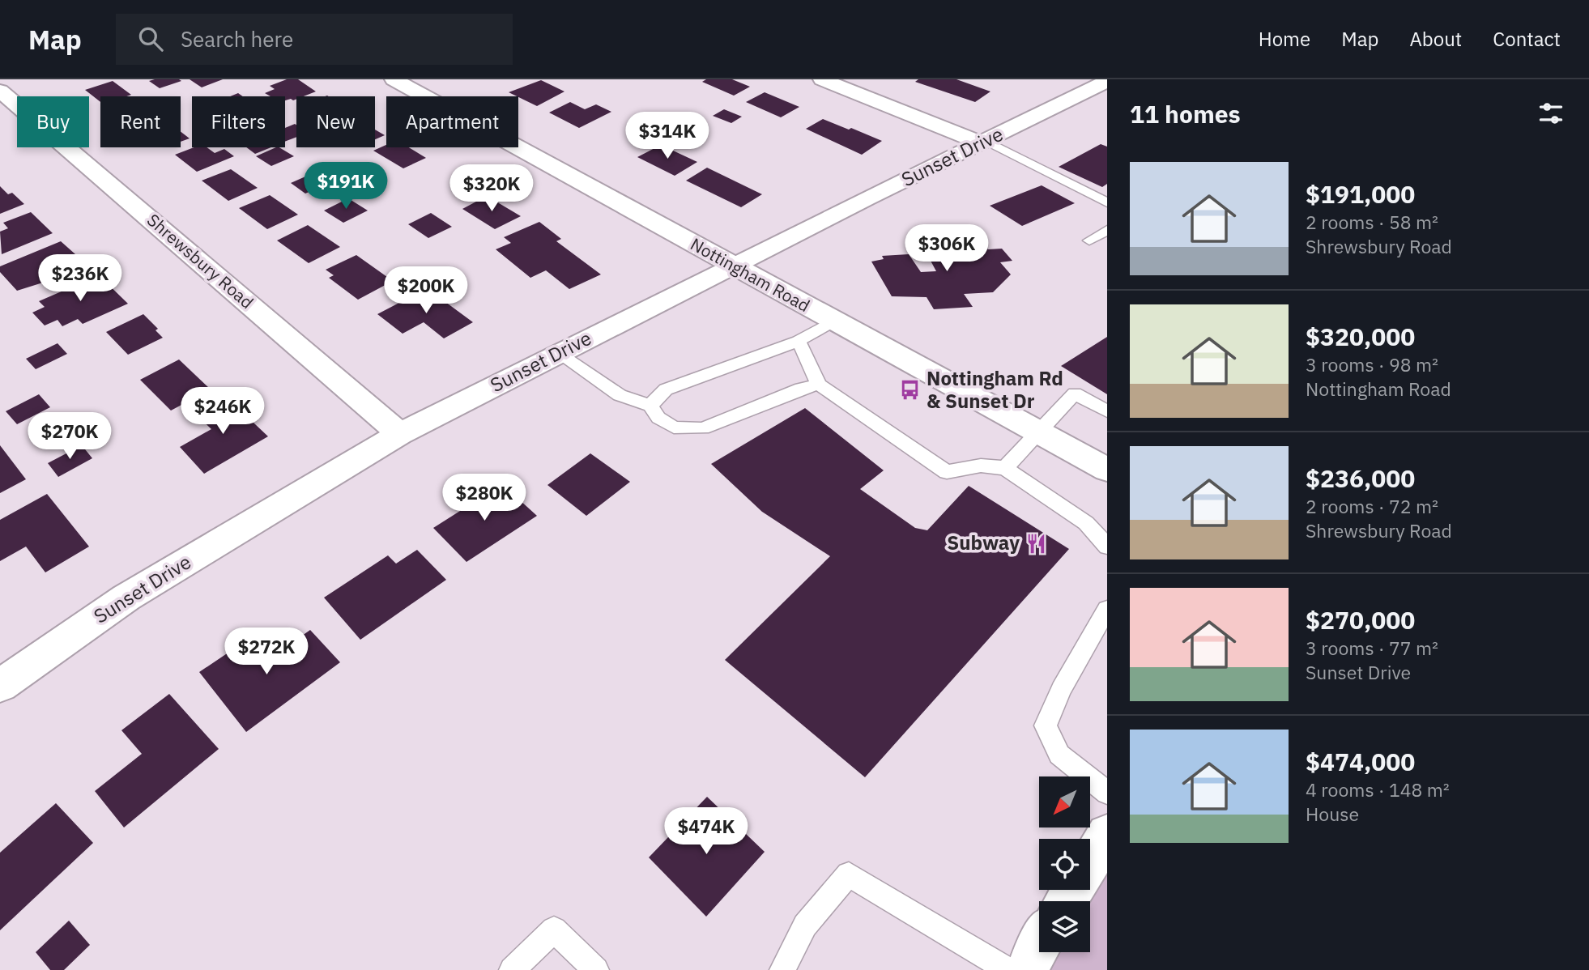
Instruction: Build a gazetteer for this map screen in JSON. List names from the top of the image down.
{
  "streets": {
    "street": ["Sunset Drive", "Shrewsbury Road", "Nottingham Road"]
  },
  "crossings": [
    ["Sunset Drive", "Shrewsbury Road"],
    ["Sunset Drive", "Nottingham Road"]
  ],
  "places": {
    "bus stop": ["Nottingham Rd & Sunset Dr"],
    "restaurant": ["Subway"]
  },
  "north": "bottom left",
  "page": {
    "header": "Map",
    "search": "Search here",
    "nav": [
      "Home",
      "Map",
      "About",
      "Contact"
    ],
    "heading": "11 homes",
    "chip": [
      "Buy",
      "Rent",
      "Filters",
      "New",
      "Apartment"
    ],
    "price": [
      "$314K",
      "$191K",
      "$320K",
      "$306K",
      "$236K",
      "$200K",
      "$246K",
      "$270K",
      "$280K",
      "$272K",
      "$474K"
    ],
    "list": [
      {
        "name": "$191,000",
        "note": "2 rooms · 58 m² · Shrewsbury Road"
      },
      {
        "name": "$320,000",
        "note": "3 rooms · 98 m² · Nottingham Road"
      },
      {
        "name": "$236,000",
        "note": "2 rooms · 72 m² · Shrewsbury Road"
      },
      {
        "name": "$270,000",
        "note": "3 rooms · 77 m² · Sunset Drive"
      },
      {
        "name": "$474,000",
        "note": "4 rooms · 148 m² · House"
      }
    ]
  }
}
